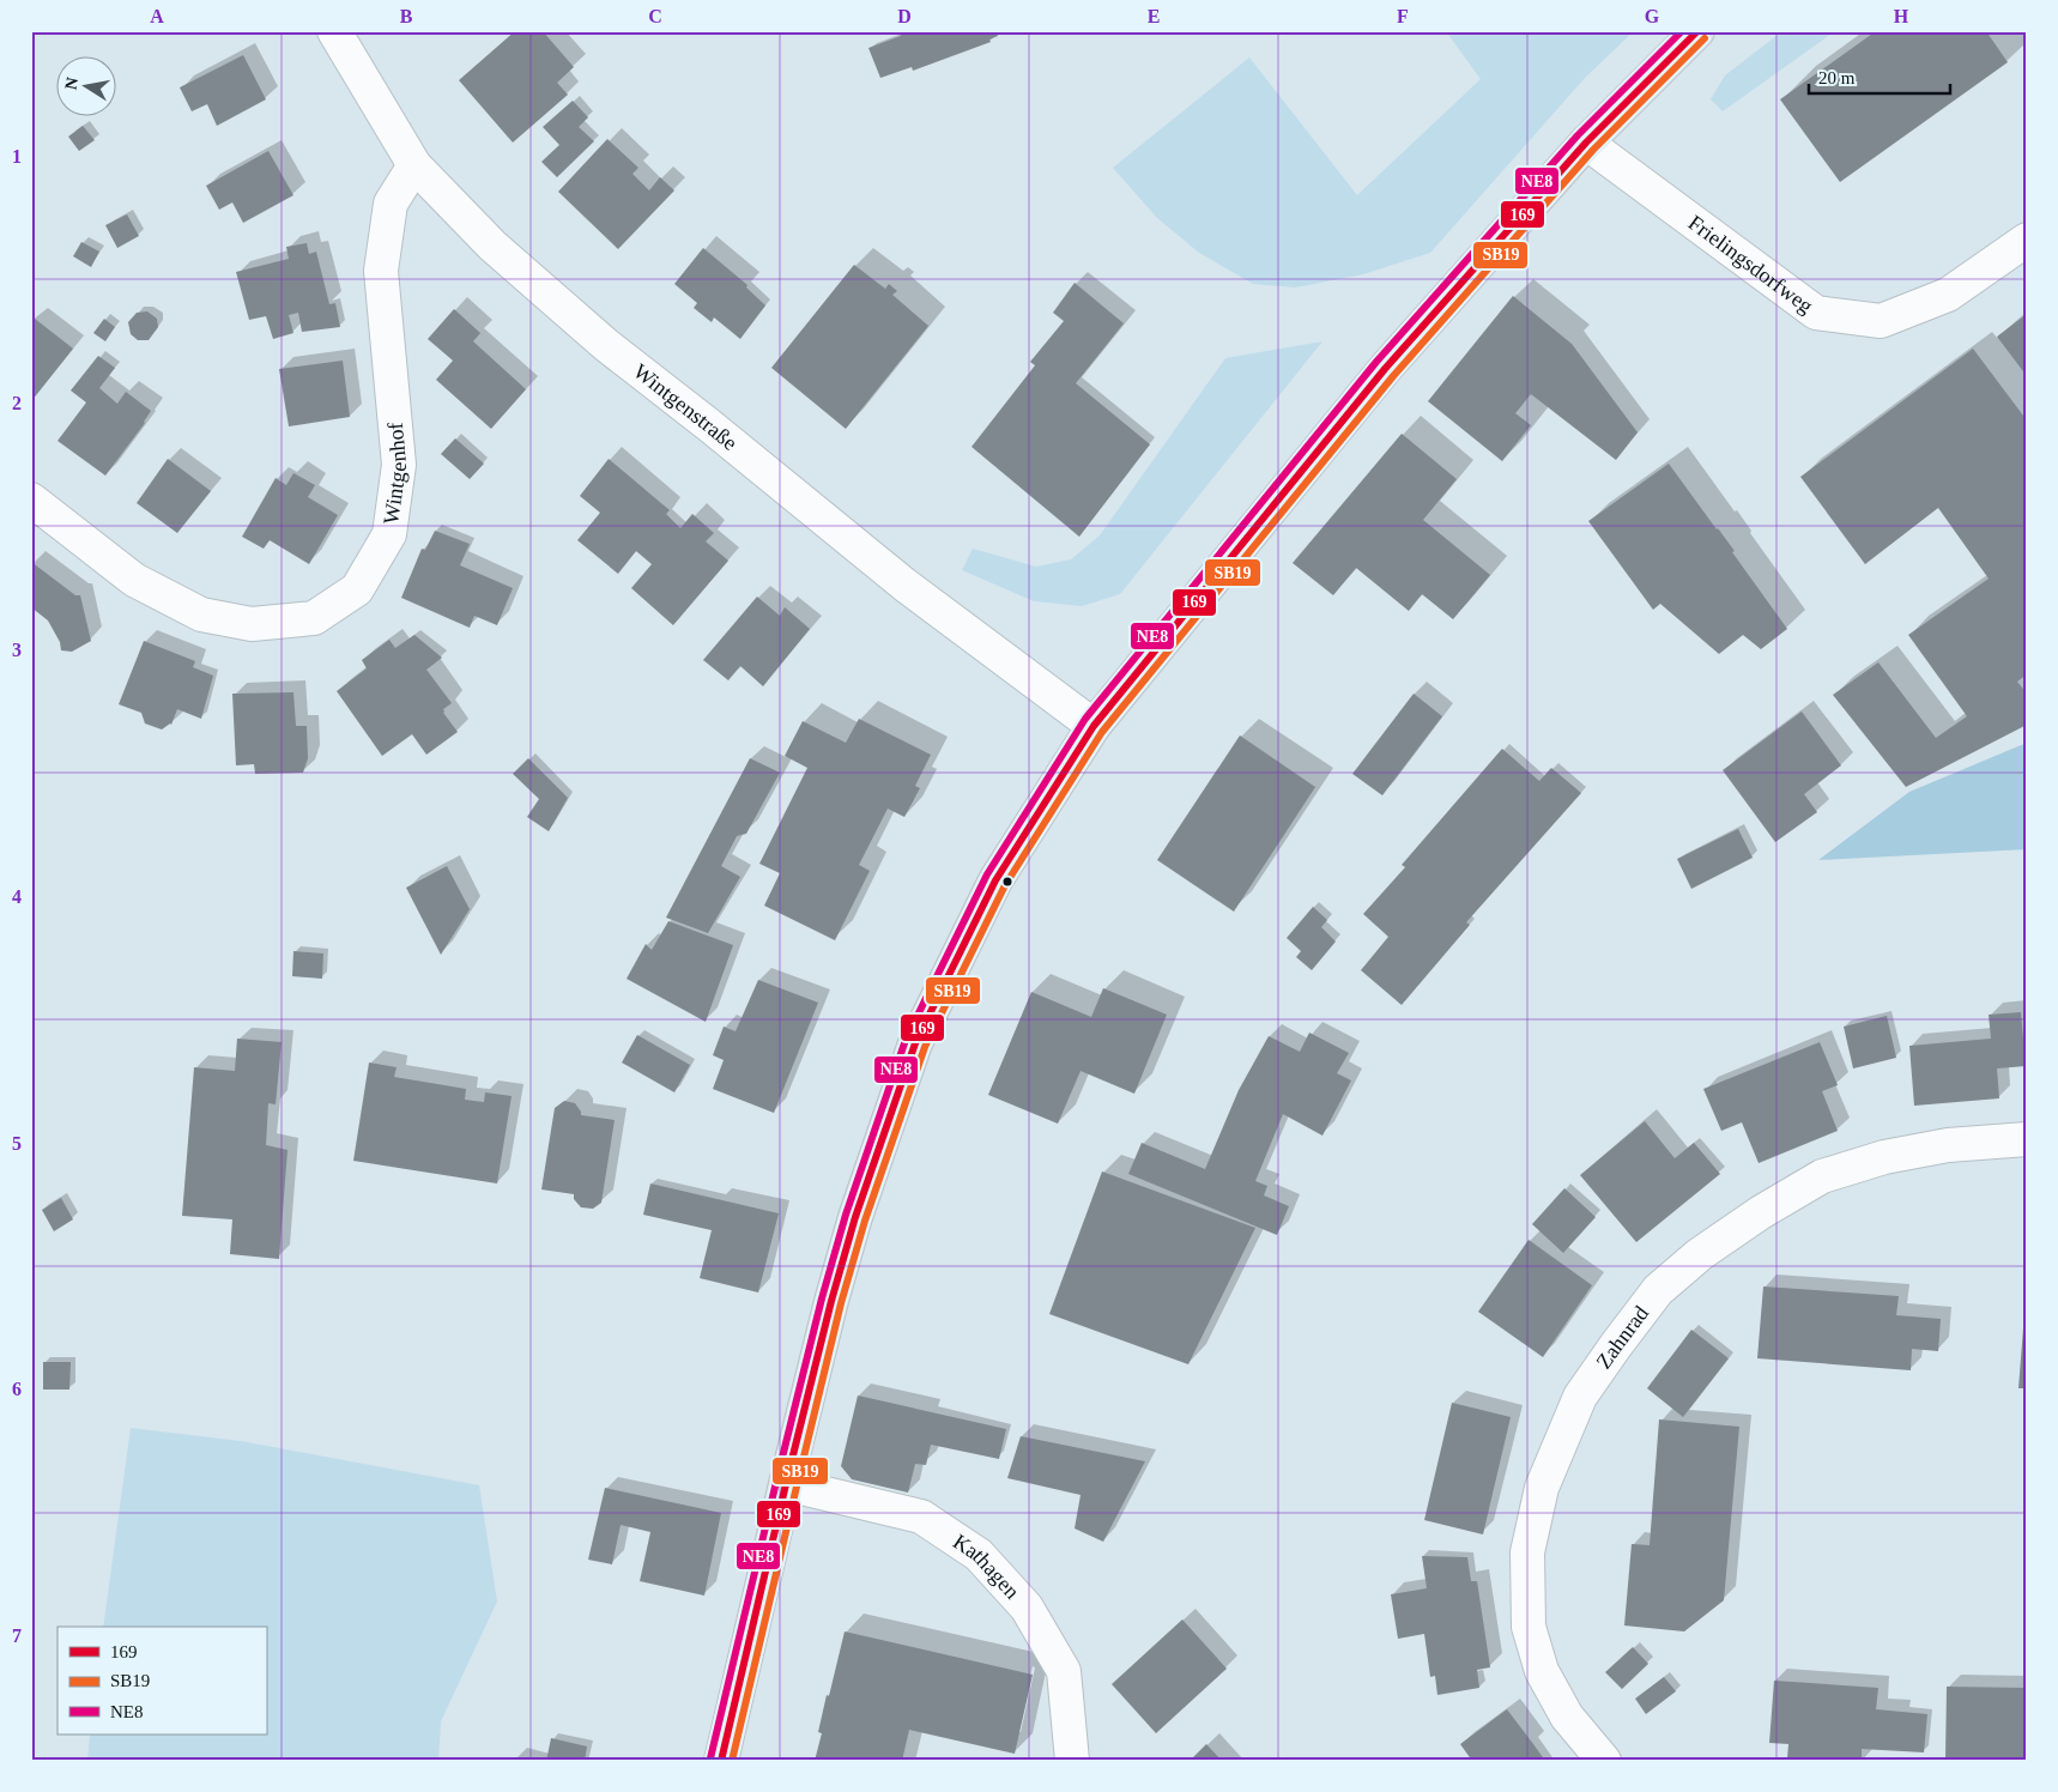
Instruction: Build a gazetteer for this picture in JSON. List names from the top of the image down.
{
  "streets": {
    "street": [
      "Frielingsdorfweg",
      "Wintgenstraße",
      "Wintgenhof",
      "Zahnrad",
      "Kathagen"
    ]
  },
  "crossings": [
    ["Wintgenstraße", "Wintgenhof"]
  ],
  "lines": ["transit line 169", "transit line NE8", "transit line SB19"],
  "legend": ["169", "SB19", "NE8"],
  "scale_bar": "20 m",
  "north": "left",
  "grid": {
    "columns": [
      "A",
      "B",
      "C",
      "D",
      "E",
      "F",
      "G",
      "H"
    ],
    "rows": [
      "1",
      "2",
      "3",
      "4",
      "5",
      "6",
      "7"
    ]
  }
}
